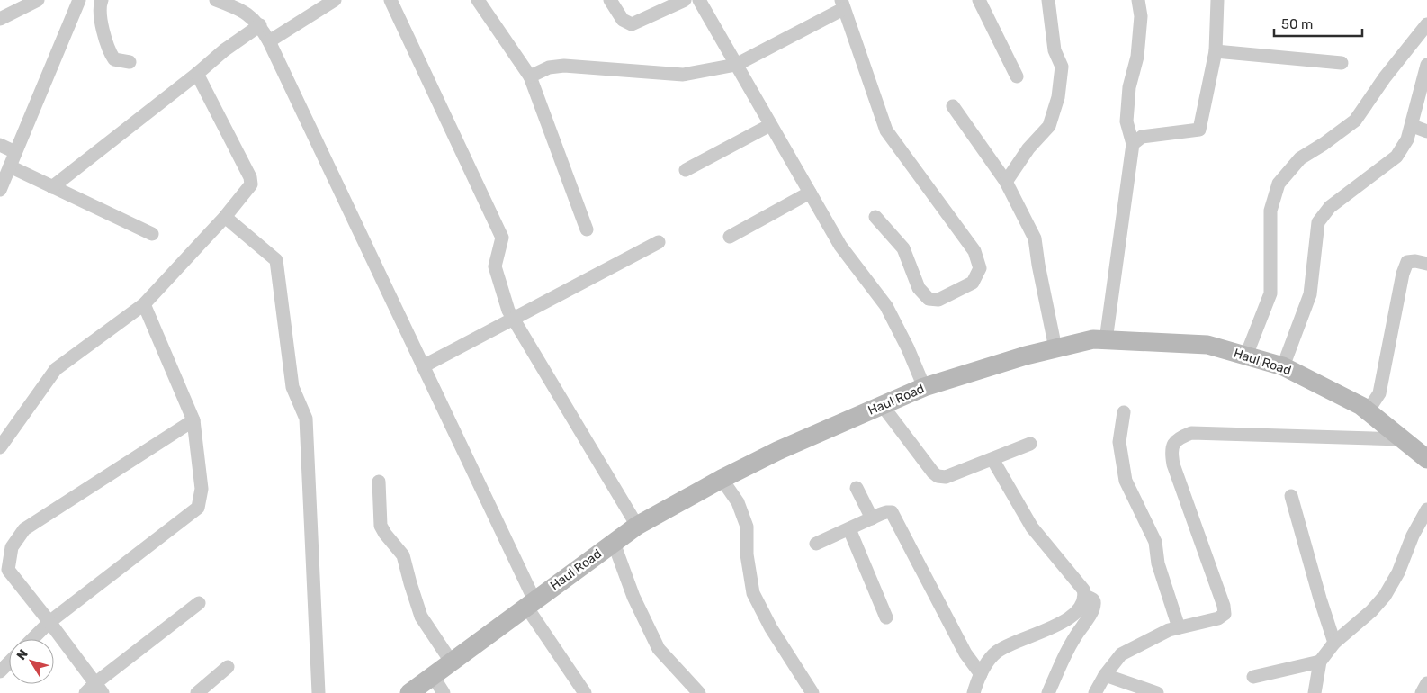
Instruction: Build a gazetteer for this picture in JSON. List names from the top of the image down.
{
  "streets": {
    "main road": ["Haul Road"]
  },
  "scale_bar": "50 m",
  "north": "top left"
}
